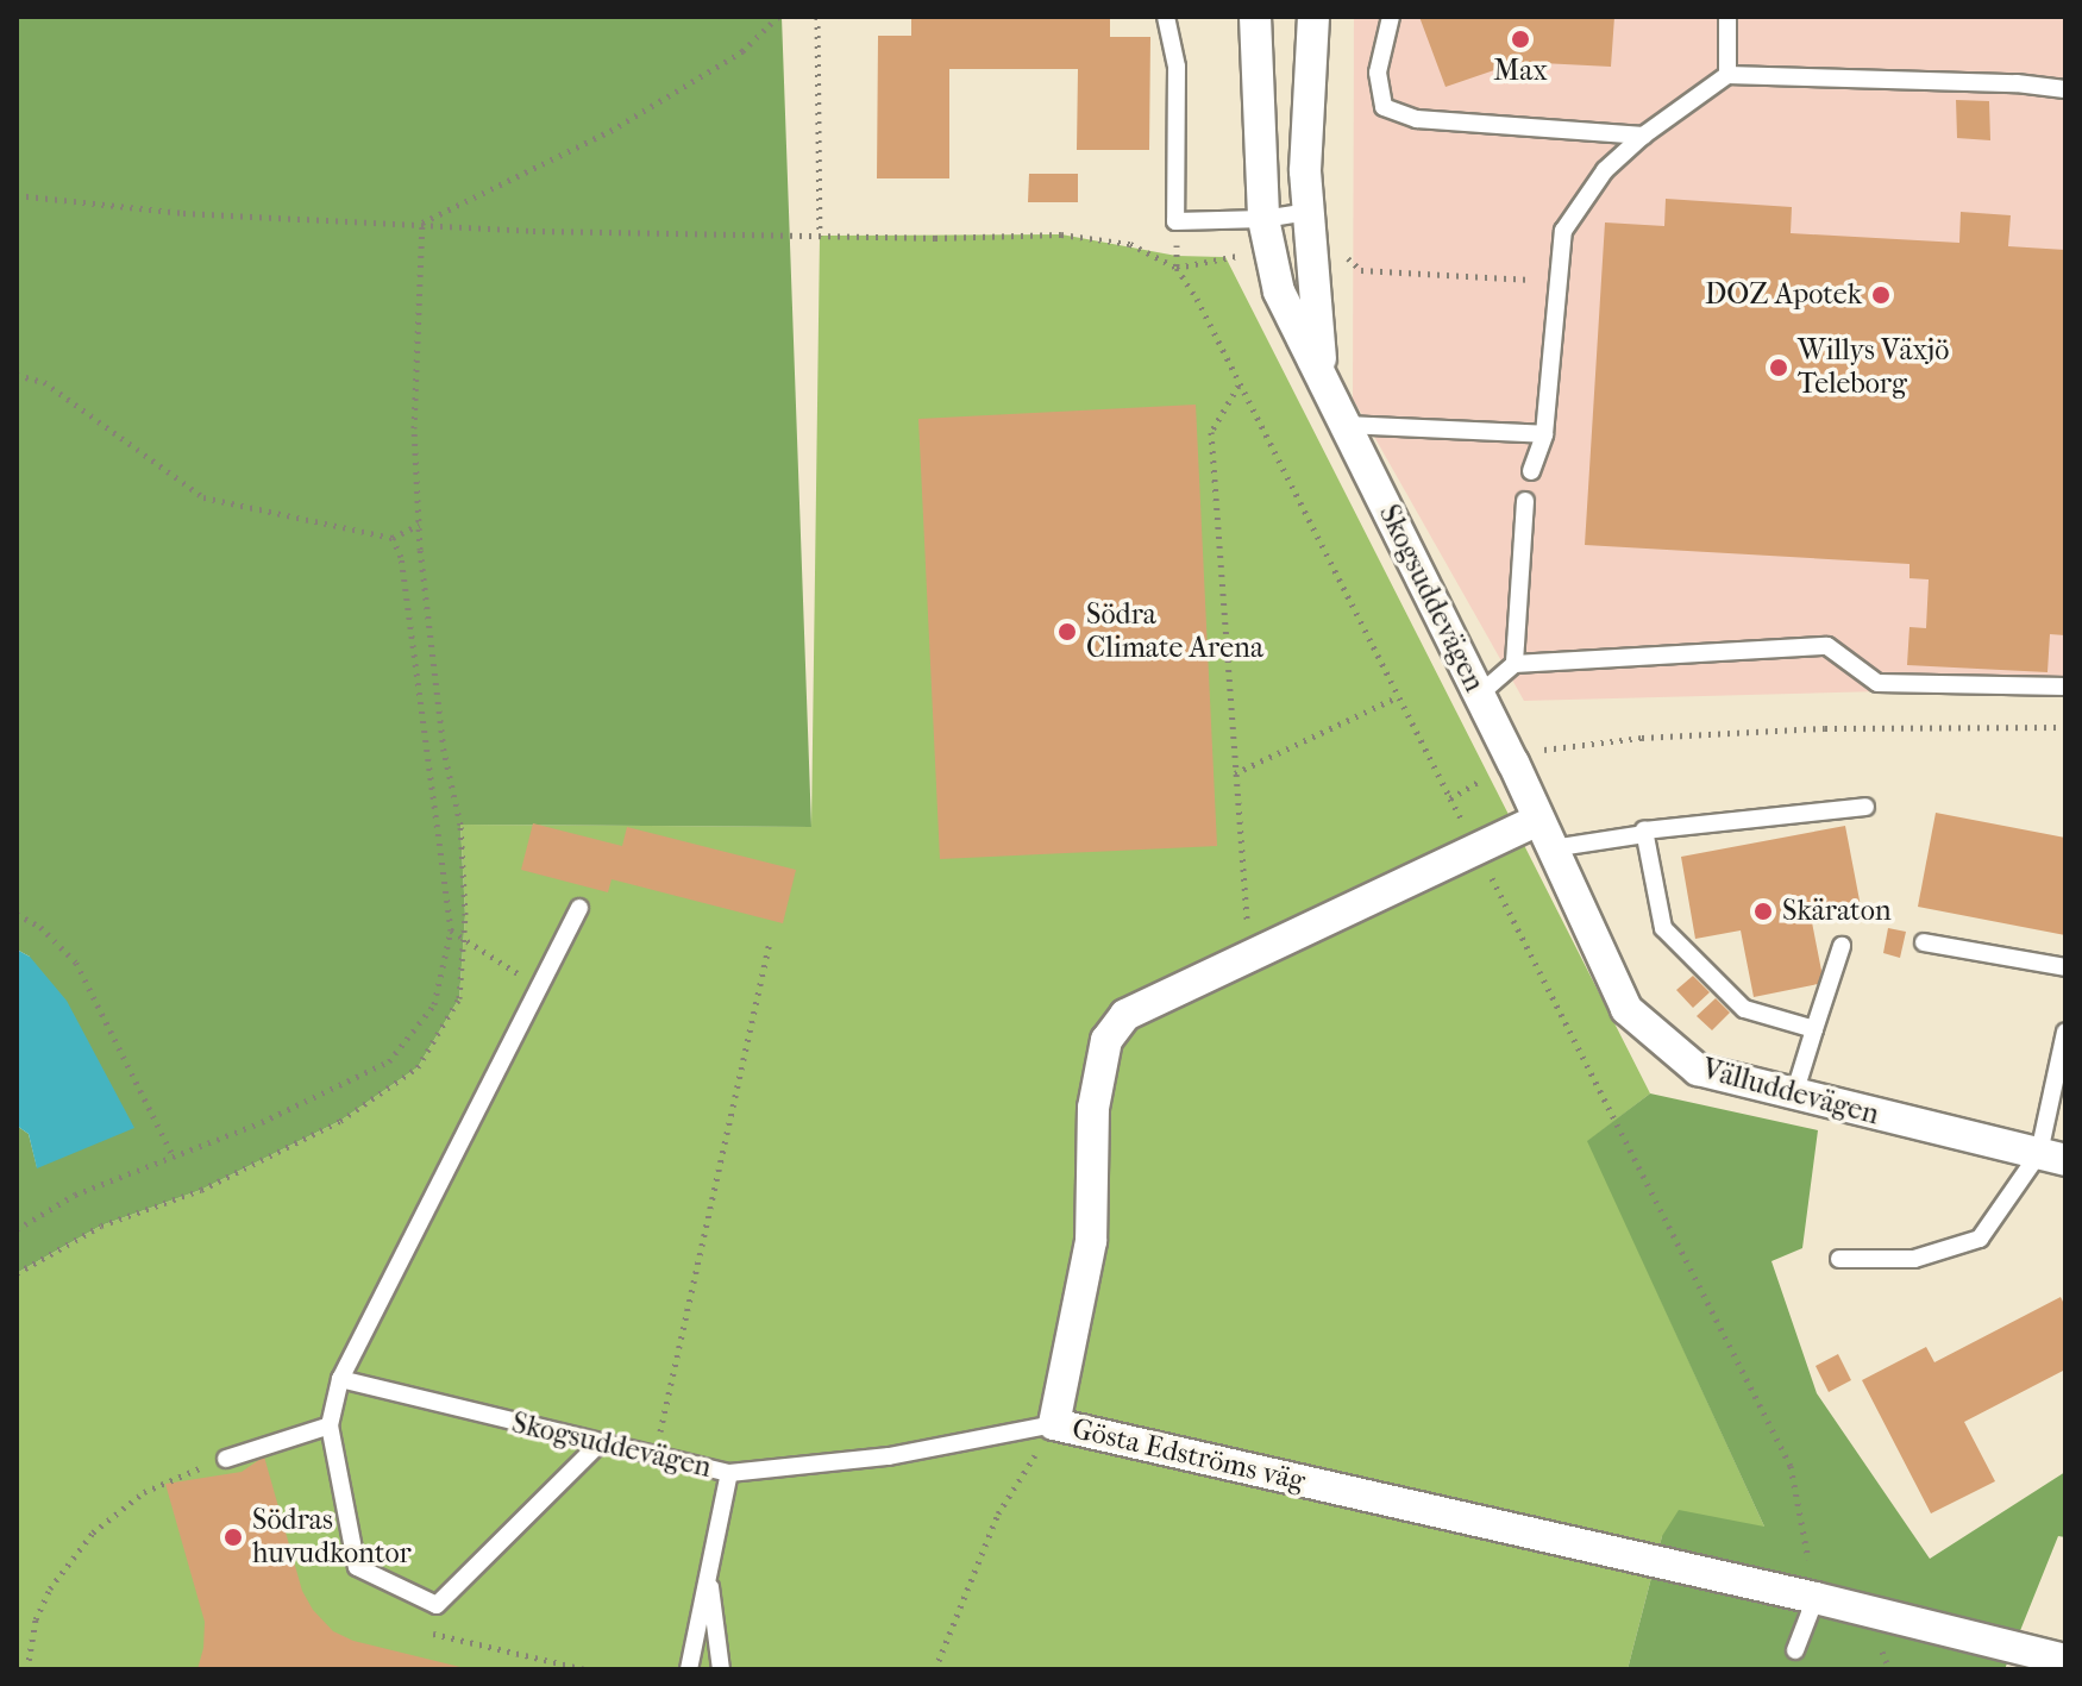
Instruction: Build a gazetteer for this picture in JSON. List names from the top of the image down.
{
  "streets": {
    "street": ["Skogsuddevägen", "Välluddevägen", "Gösta Edströms väg"]
  },
  "crossings": [
    ["Skogsuddevägen", "Välluddevägen"],
    ["Skogsuddevägen", "Gösta Edströms väg"],
    ["Välluddevägen", "Gösta Edströms väg"]
  ],
  "places": [
    "Max",
    "DOZ Apotek",
    "Willys Växjö Teleborg",
    "Södra Climate Arena",
    "Skäraton",
    "Södras huvudkontor"
  ]
}
